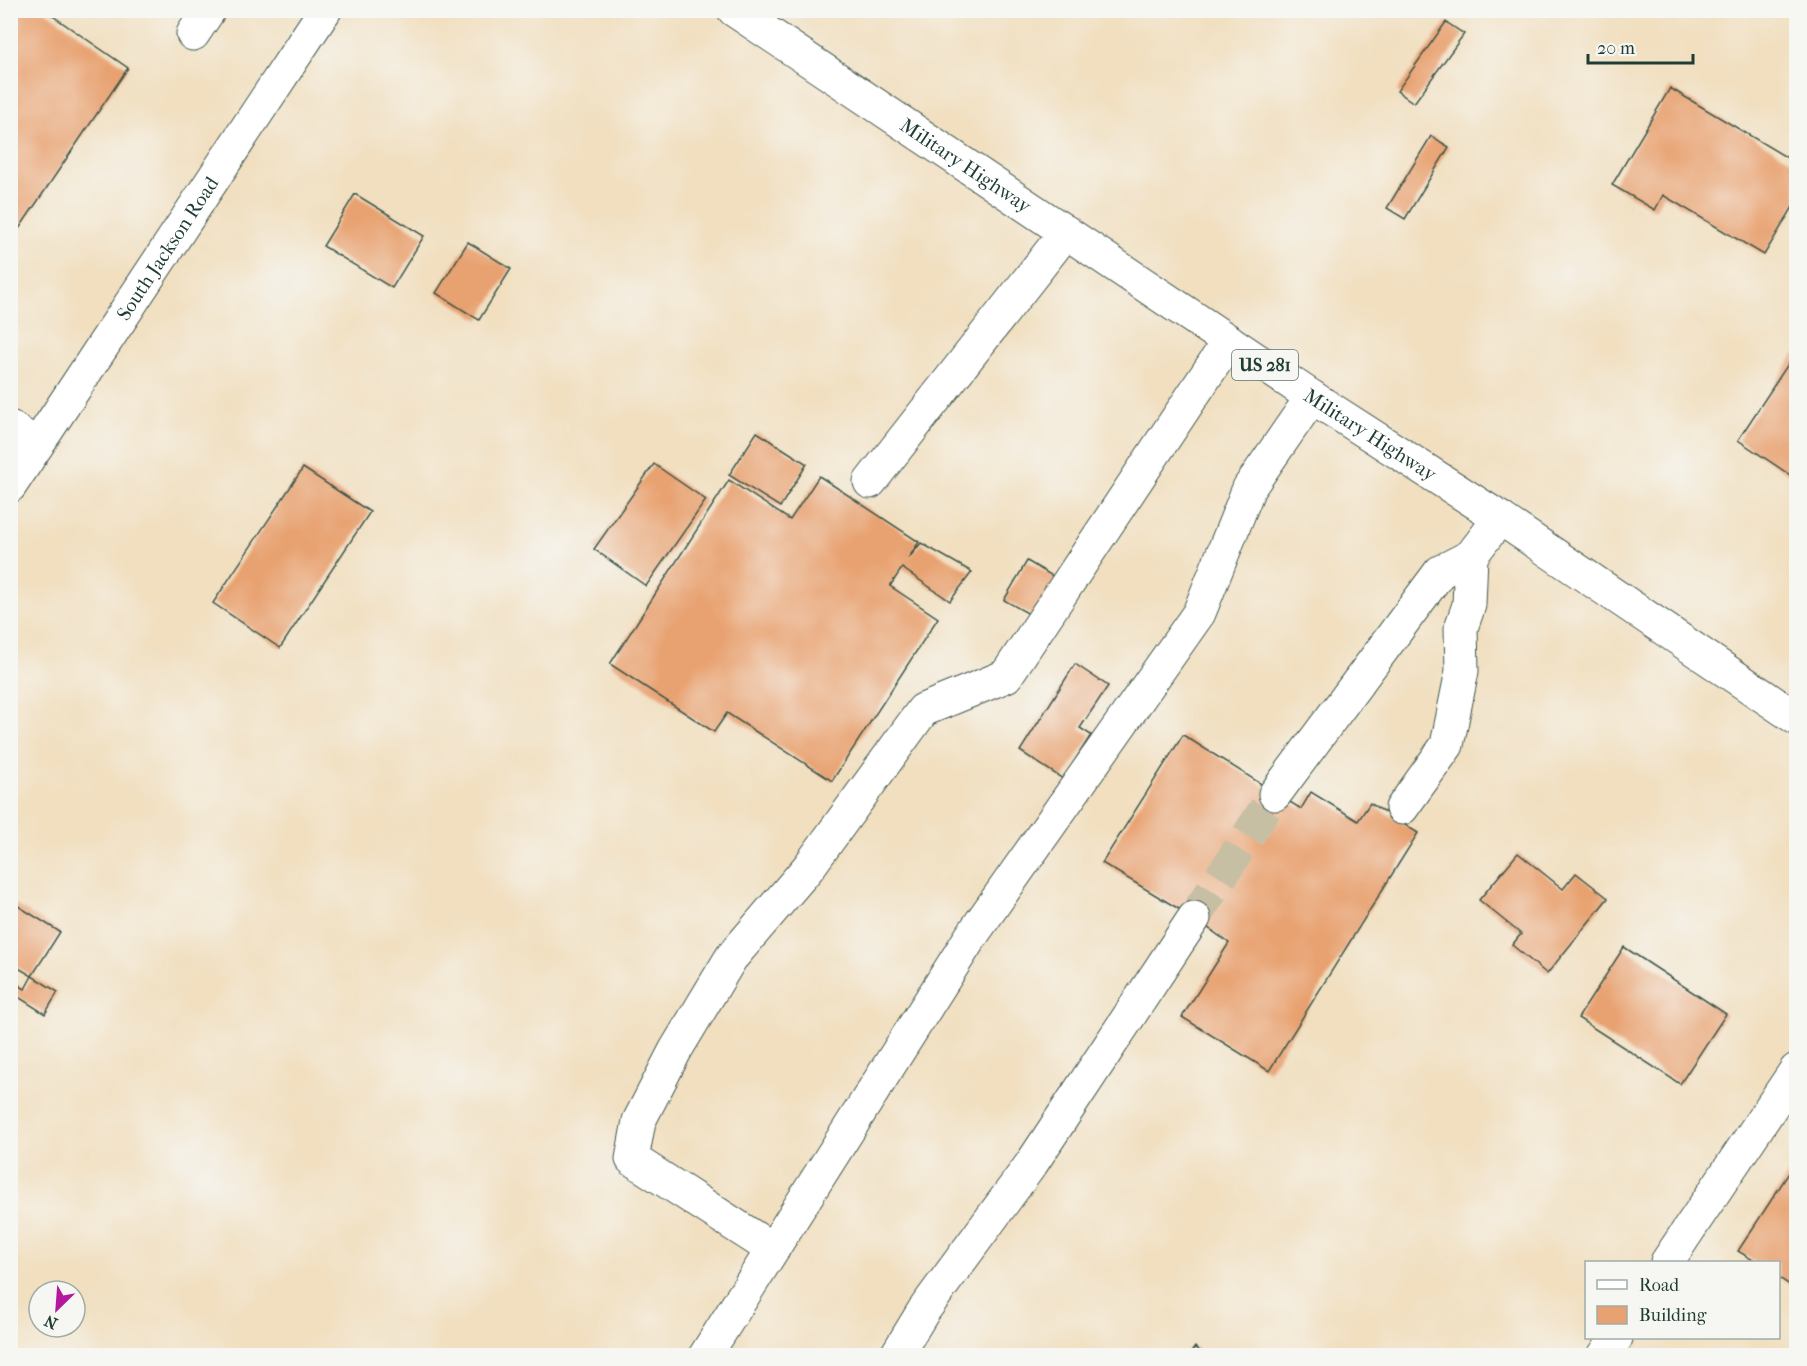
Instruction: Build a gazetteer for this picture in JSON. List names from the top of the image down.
{
  "streets": {
    "main road": ["Military Highway", "South Jackson Road", "US 281"]
  },
  "legend": ["Road", "Building"],
  "scale_bar": "20 m",
  "north": "bottom left"
}
